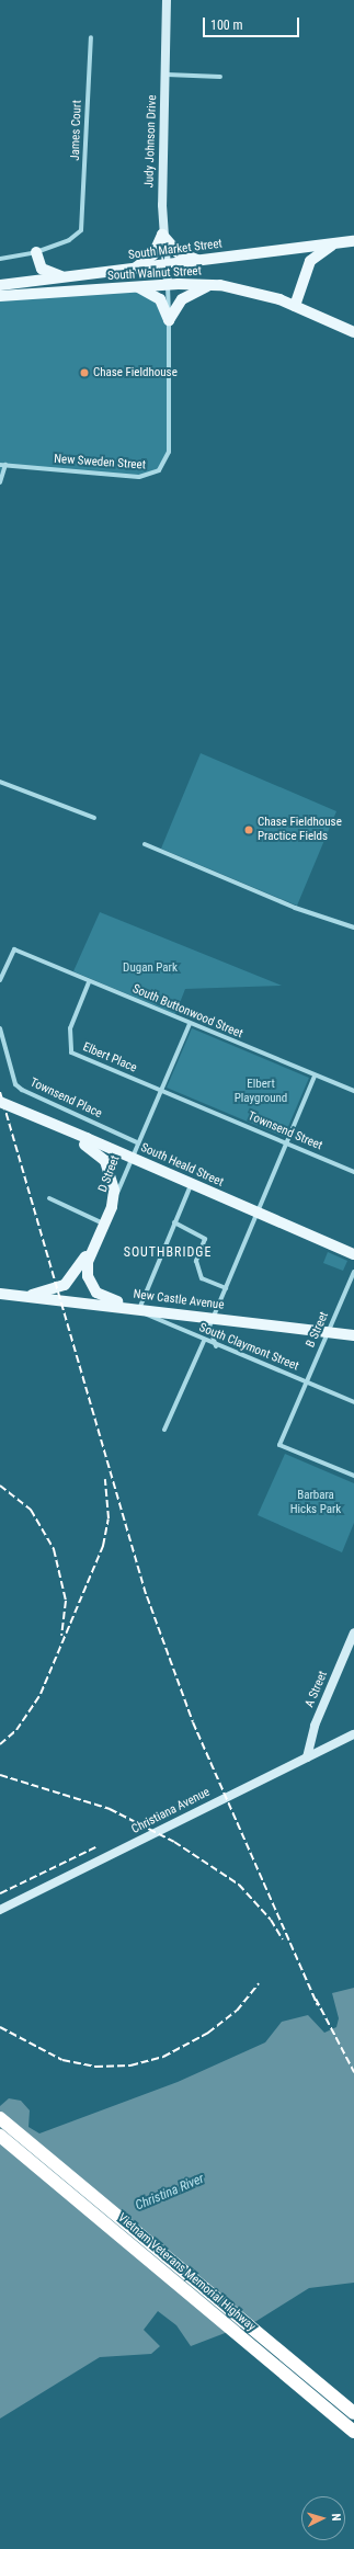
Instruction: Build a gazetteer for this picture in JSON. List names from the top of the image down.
{
  "streets": {
    "highway": ["Vietnam Veterans Memorial Highway"],
    "main road": [
      "South Market Street",
      "South Walnut Street",
      "South Heald Street",
      "D Street",
      "New Castle Avenue"
    ],
    "street": [
      "James Court",
      "Judy Johnson Drive",
      "New Sweden Street",
      "South Buttonwood Street",
      "Elbert Place",
      "Townsend Place",
      "Townsend Street",
      "B Street",
      "South Claymont Street",
      "A Street",
      "Christiana Avenue"
    ]
  },
  "crossings": [
    ["Judy Johnson Drive", "South Market Street"],
    ["Judy Johnson Drive", "South Walnut Street"],
    ["Judy Johnson Drive", "New Sweden Street"],
    ["South Walnut Street", "New Sweden Street"],
    ["South Buttonwood Street", "Elbert Place"],
    ["South Buttonwood Street", "D Street"],
    ["Elbert Place", "Townsend Street"],
    ["Elbert Place", "D Street"],
    ["Townsend Place", "D Street"],
    ["Townsend Street", "D Street"],
    ["South Heald Street", "D Street"],
    ["D Street", "New Castle Avenue"],
    ["D Street", "South Claymont Street"],
    ["New Castle Avenue", "B Street"],
    ["New Castle Avenue", "South Claymont Street"],
    ["B Street", "South Claymont Street"],
    ["A Street", "Christiana Avenue"]
  ],
  "districts": ["SOUTHBRIDGE"],
  "water": ["Christina River"],
  "parks": ["Dugan Park", "Elbert Playground", "Barbara Hicks Park"],
  "places": ["Chase Fieldhouse", "Chase Fieldhouse Practice Fields"],
  "scale_bar": "100 m",
  "north": "right"
}
